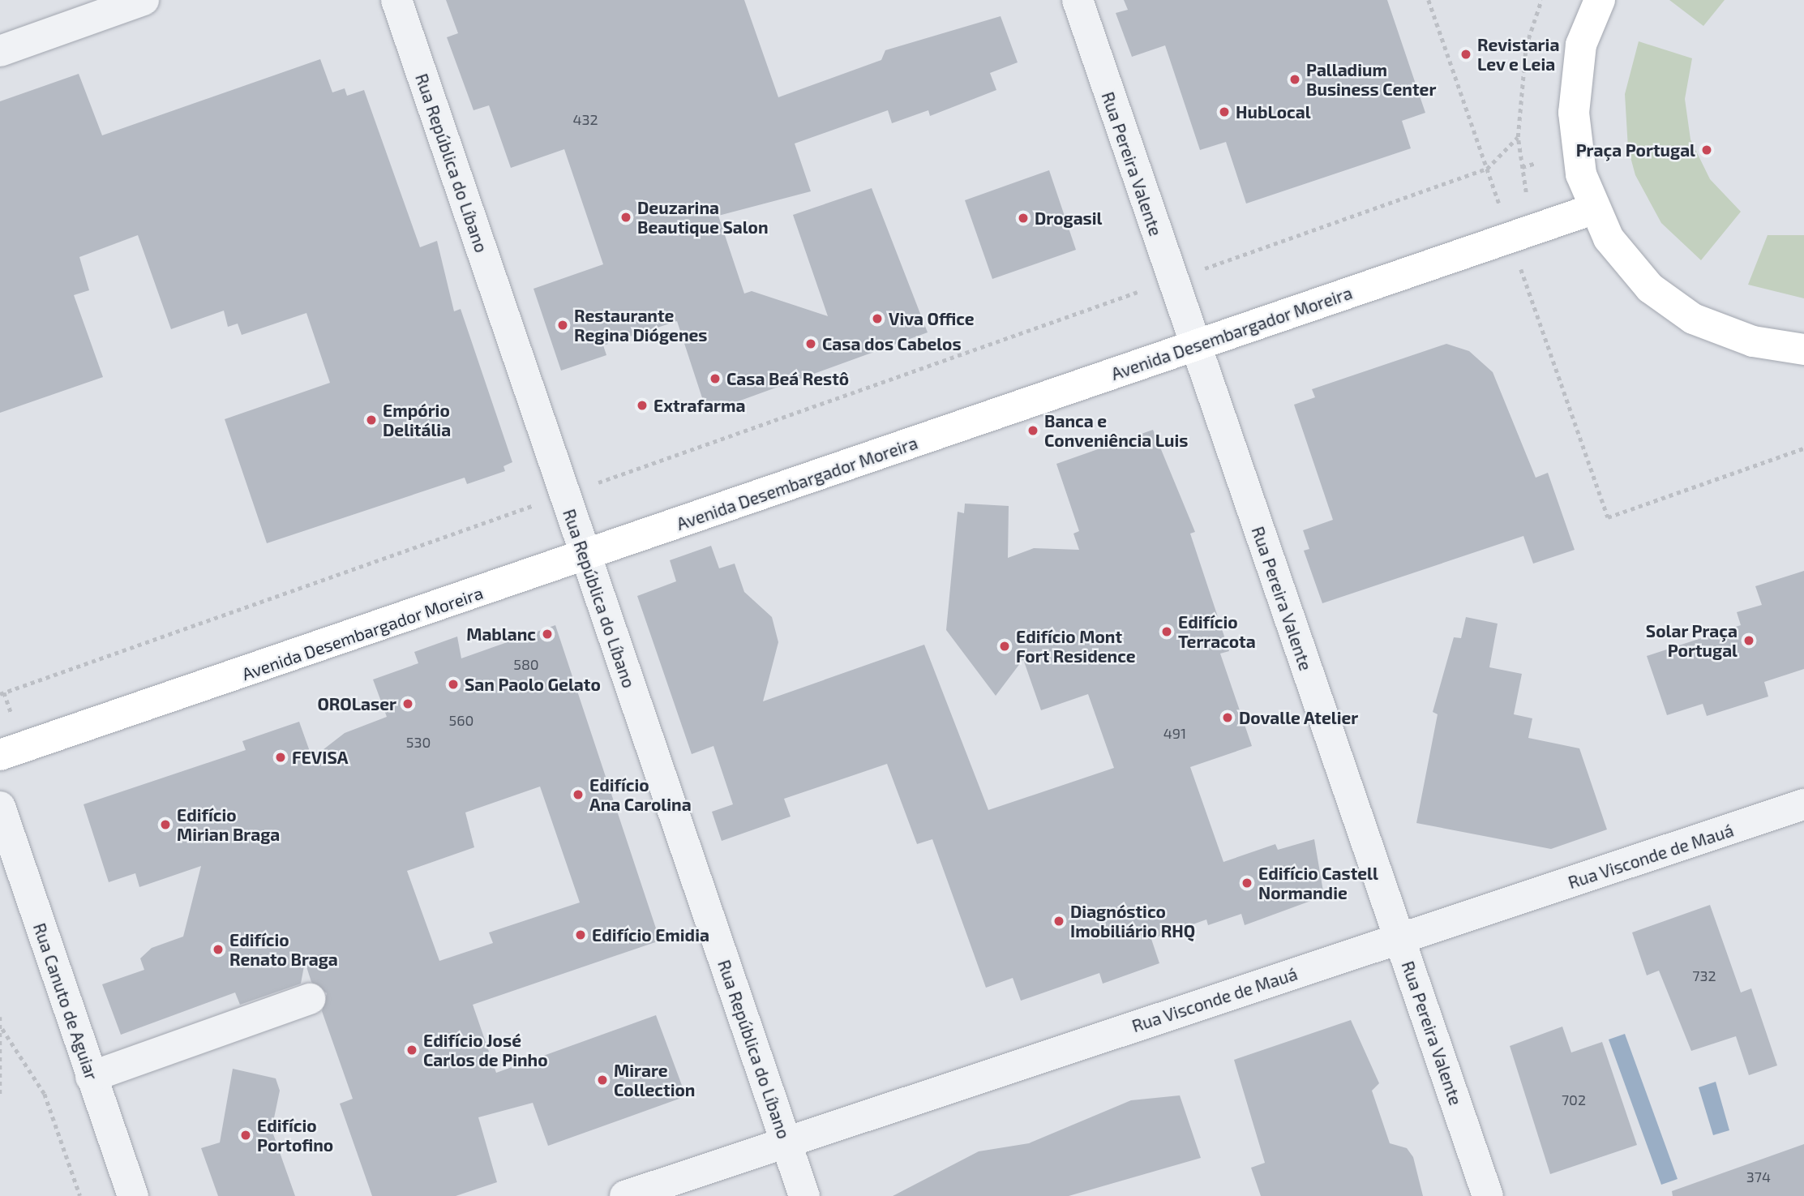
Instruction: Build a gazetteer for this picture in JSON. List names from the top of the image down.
{
  "streets": {
    "main road": ["Avenida Desembargador Moreira"],
    "street": [
      "Rua República do Líbano",
      "Rua Pereira Valente",
      "Rua Visconde de Mauá",
      "Rua Canuto de Aguiar"
    ]
  },
  "crossings": [
    ["Rua República do Líbano", "Avenida Desembargador Moreira"],
    ["Rua República do Líbano", "Rua Visconde de Mauá"],
    ["Rua Pereira Valente", "Avenida Desembargador Moreira"],
    ["Rua Pereira Valente", "Rua Visconde de Mauá"]
  ],
  "places": [
    "Revistaria Lev e Leia",
    "Palladium Business Center",
    "HubLocal",
    "Praça Portugal",
    "Deuzarina Beautique Salon",
    "Drogasil",
    "Viva Office",
    "Restaurante Regina Diógenes",
    "Casa dos Cabelos",
    "Casa Beá Restô",
    "Extrafarma",
    "Empório Delitália",
    "Banca e Conveniência Luis",
    "Edifício Terracota",
    "Mablanc",
    "Solar Praça Portugal",
    "Edifício Mont Fort Residence",
    "San Paolo Gelato",
    "OROLaser",
    "Dovalle Atelier",
    "FEVISA",
    "Edifício Ana Carolina",
    "Edifício Mirian Braga",
    "Edifício Castell Normandie",
    "Diagnóstico Imobiliário RHQ",
    "Edifício Emidia",
    "Edifício Renato Braga",
    "Edifício José Carlos de Pinho",
    "Mirare Collection",
    "Edifício Portofino"
  ],
  "house_numbers": [
    "432",
    "580",
    "560",
    "491",
    "530",
    "732",
    "702",
    "374"
  ]
}
